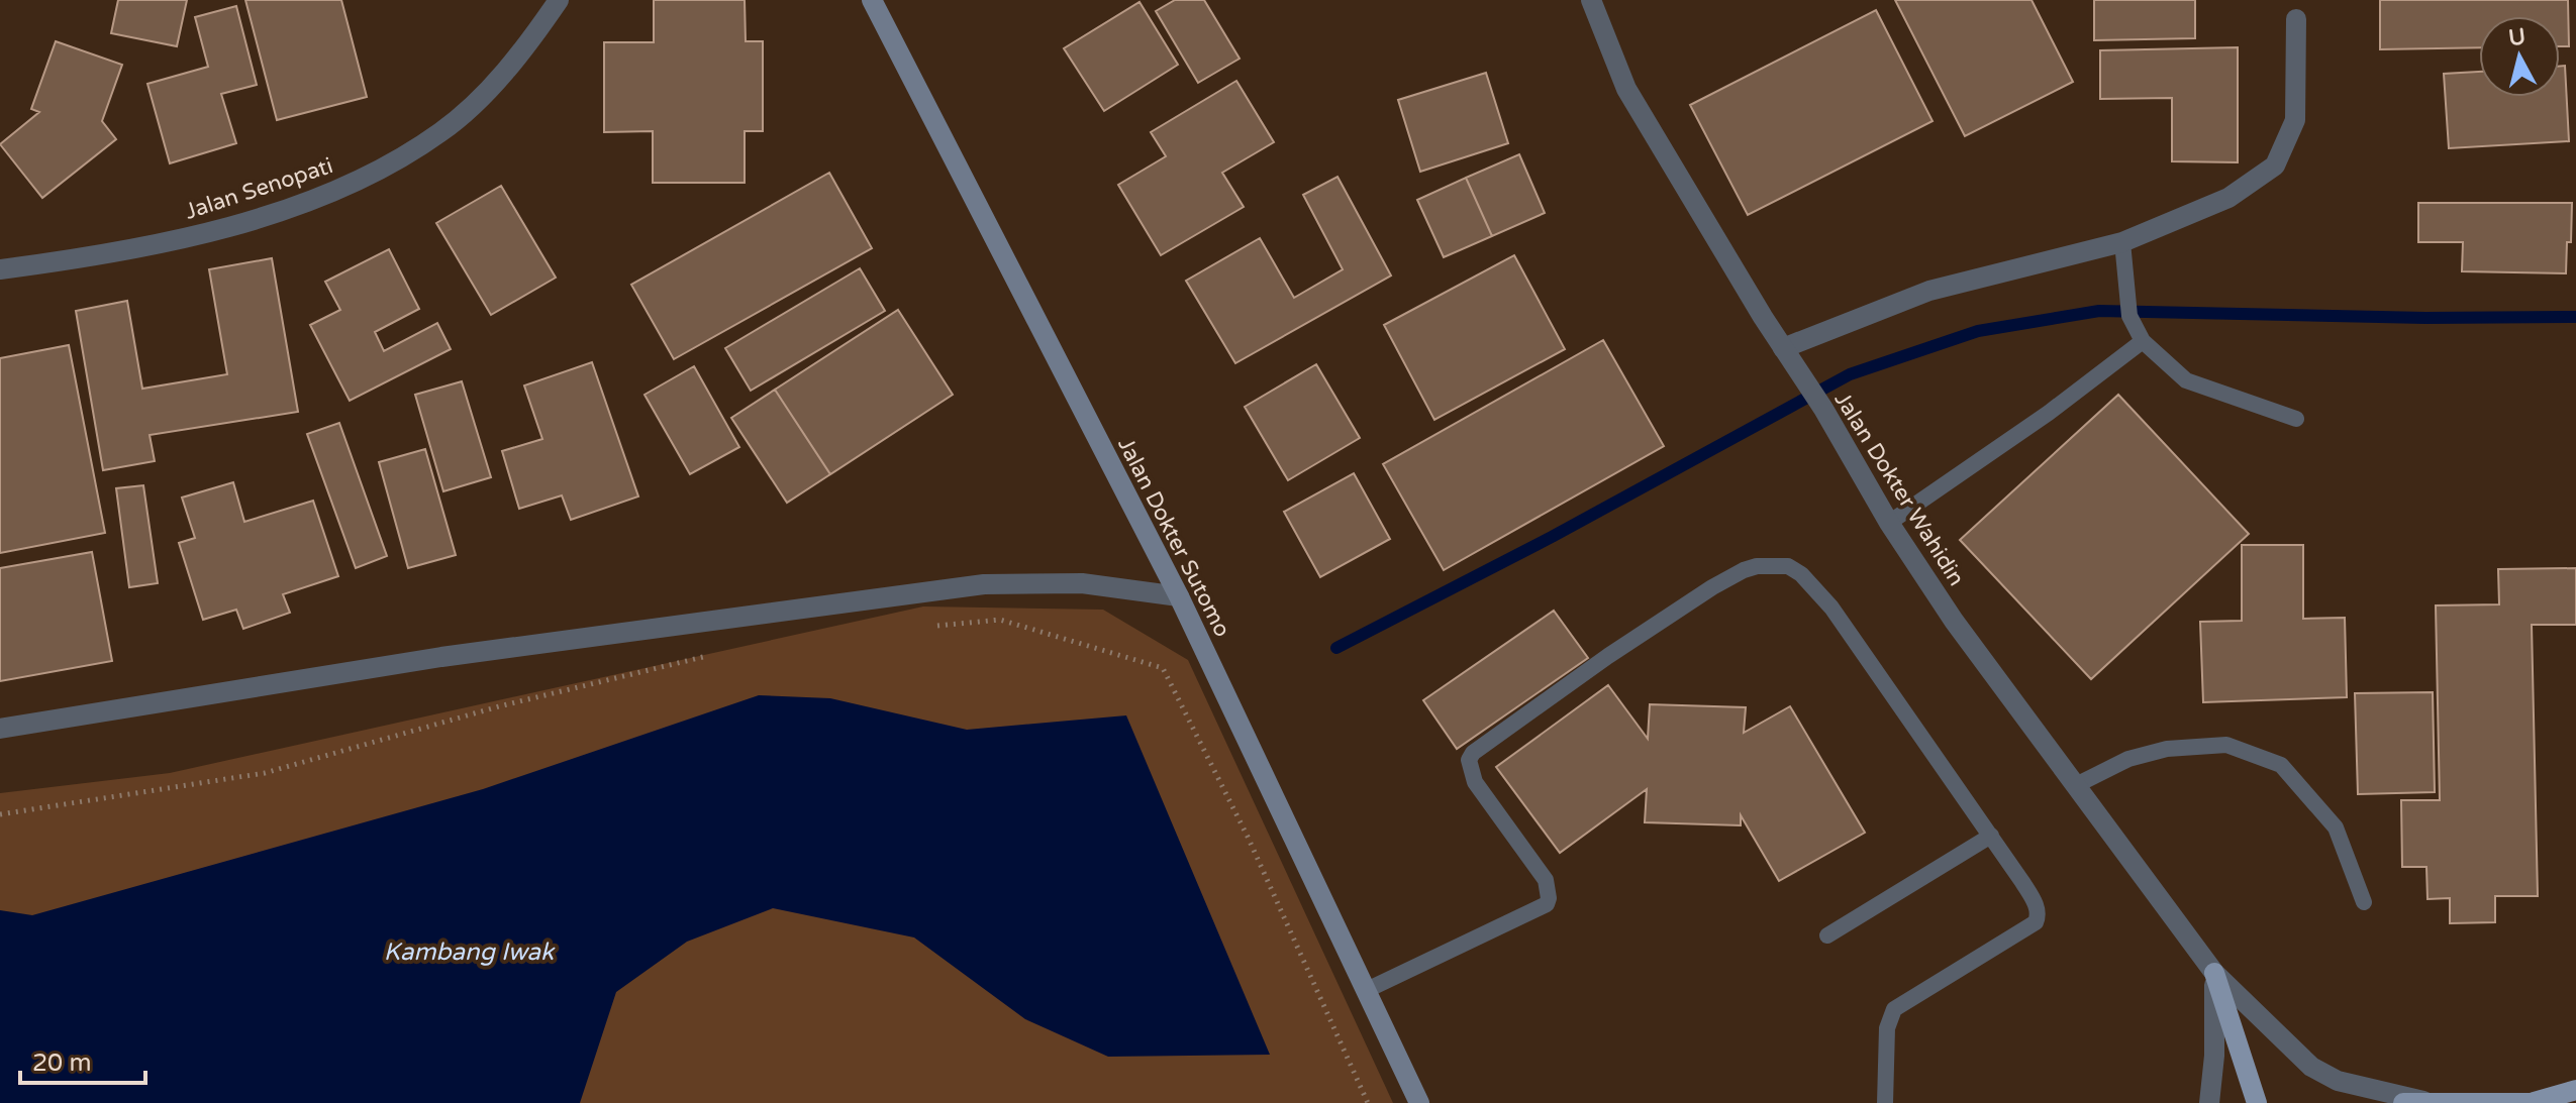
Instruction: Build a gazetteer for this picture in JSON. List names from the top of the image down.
{
  "streets": {
    "main road": ["Jalan Dokter Sutomo"],
    "street": ["Jalan Senopati", "Jalan Dokter Wahidin"]
  },
  "water": ["Kambang Iwak"],
  "scale_bar": "20 m",
  "north": "top"
}
